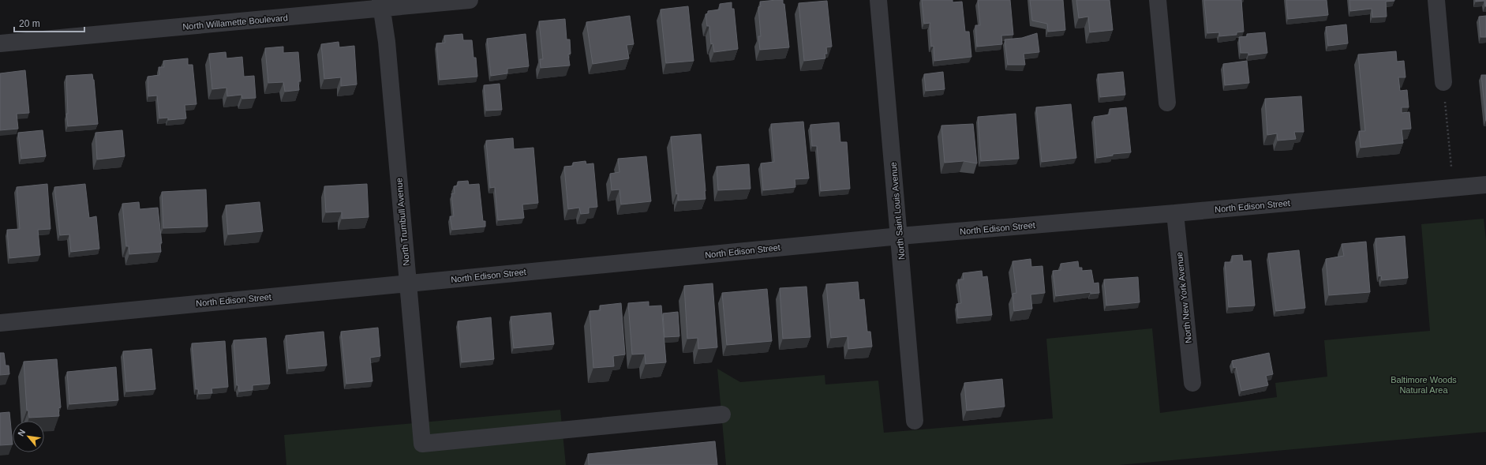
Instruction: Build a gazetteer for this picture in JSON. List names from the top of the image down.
{
  "streets": {
    "street": [
      "North Willamette Boulevard",
      "North Edison Street",
      "North Saint Louis Avenue",
      "North Trumbull Avenue",
      "North New York Avenue"
    ]
  },
  "crossings": [
    ["North Willamette Boulevard", "North Trumbull Avenue"],
    ["North Edison Street", "North Saint Louis Avenue"],
    ["North Edison Street", "North Trumbull Avenue"],
    ["North Edison Street", "North New York Avenue"]
  ],
  "parks": ["Baltimore Woods Natural Area"],
  "scale_bar": "20 m",
  "north": "top left"
}
